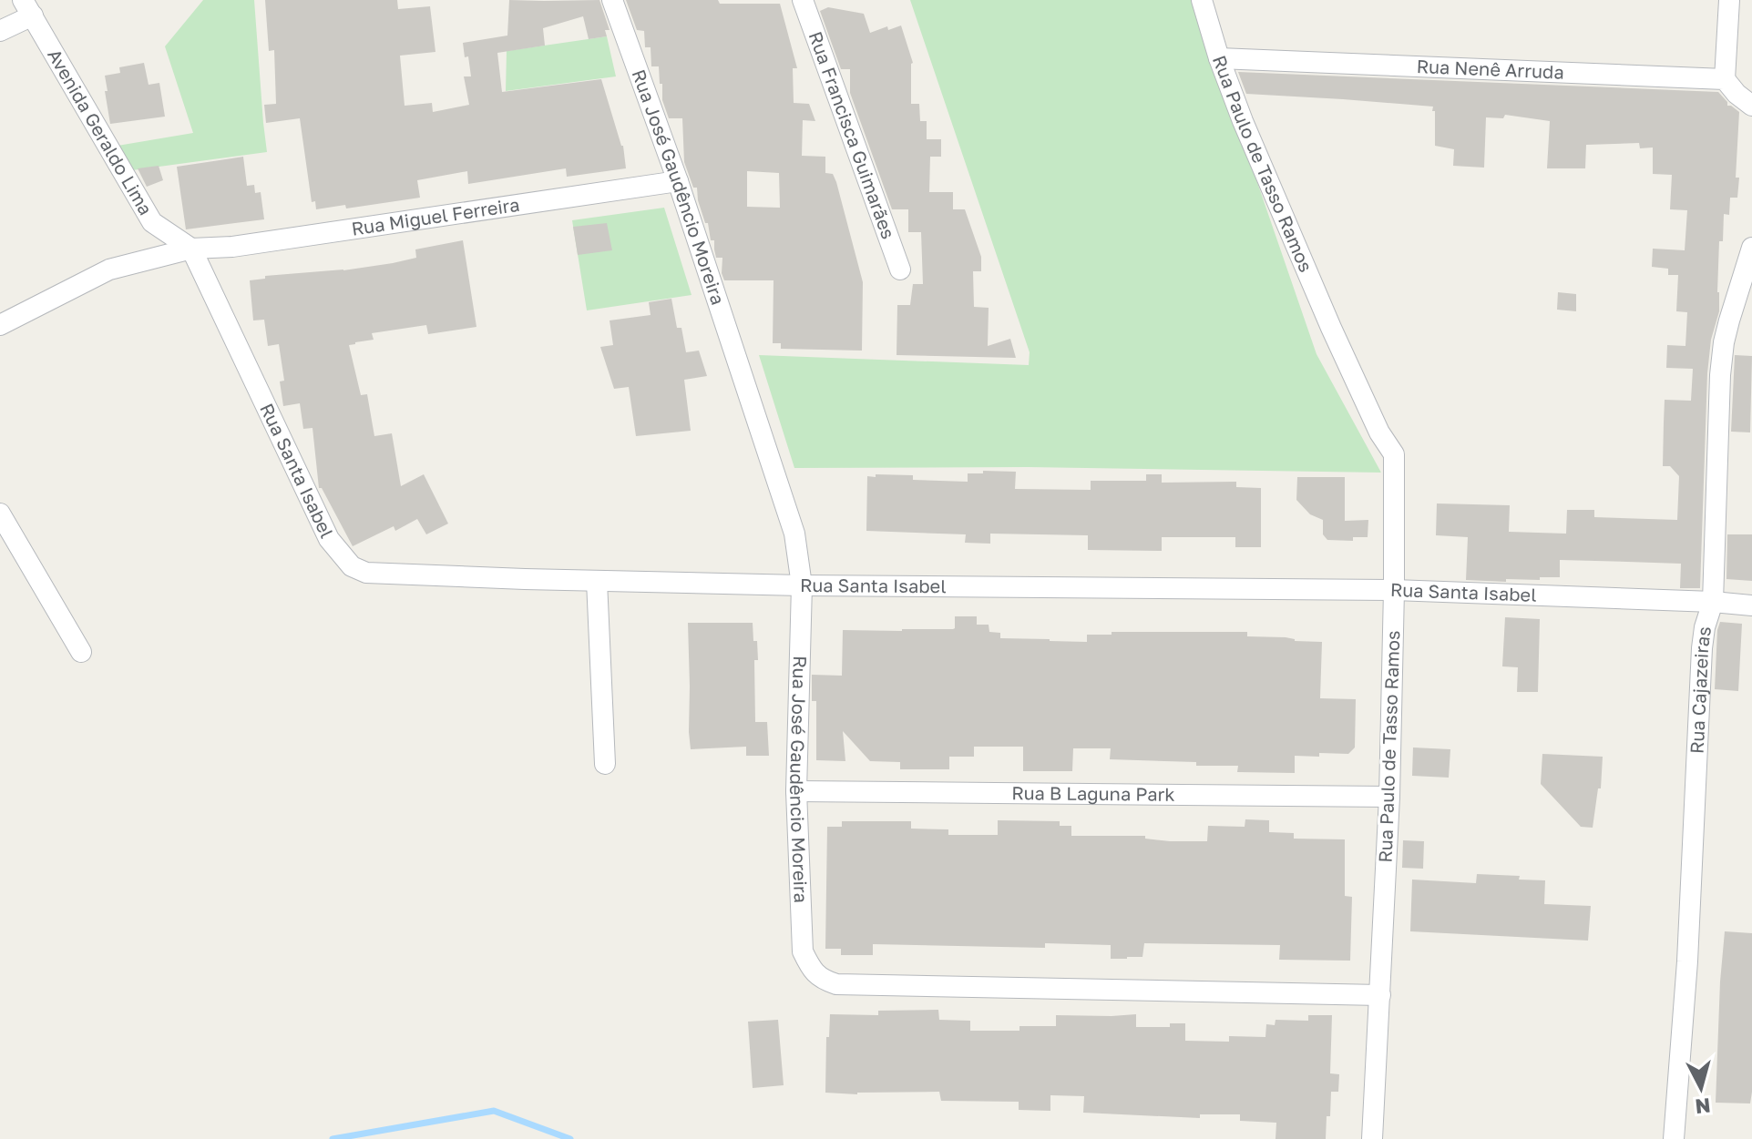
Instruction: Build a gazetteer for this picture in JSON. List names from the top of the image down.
{
  "streets": {
    "street": [
      "Rua Nenê Arruda",
      "Avenida Geraldo Lima",
      "Rua Francisca Guimarães",
      "Rua Paulo de Tasso Ramos",
      "Rua José Gaudêncio Moreira",
      "Rua Miguel Ferreira",
      "Rua Santa Isabel",
      "Rua Cajazeiras",
      "Rua B Laguna Park"
    ]
  },
  "crossings": [
    ["Rua Nenê Arruda", "Rua Paulo de Tasso Ramos"],
    ["Avenida Geraldo Lima", "Rua Miguel Ferreira"],
    ["Avenida Geraldo Lima", "Rua Santa Isabel"],
    ["Rua Paulo de Tasso Ramos", "Rua José Gaudêncio Moreira"],
    ["Rua Paulo de Tasso Ramos", "Rua Santa Isabel"],
    ["Rua Paulo de Tasso Ramos", "Rua B Laguna Park"],
    ["Rua José Gaudêncio Moreira", "Rua Miguel Ferreira"],
    ["Rua José Gaudêncio Moreira", "Rua Santa Isabel"],
    ["Rua José Gaudêncio Moreira", "Rua B Laguna Park"],
    ["Rua Miguel Ferreira", "Rua Santa Isabel"],
    ["Rua Santa Isabel", "Rua Cajazeiras"]
  ],
  "north": "bottom"
}
